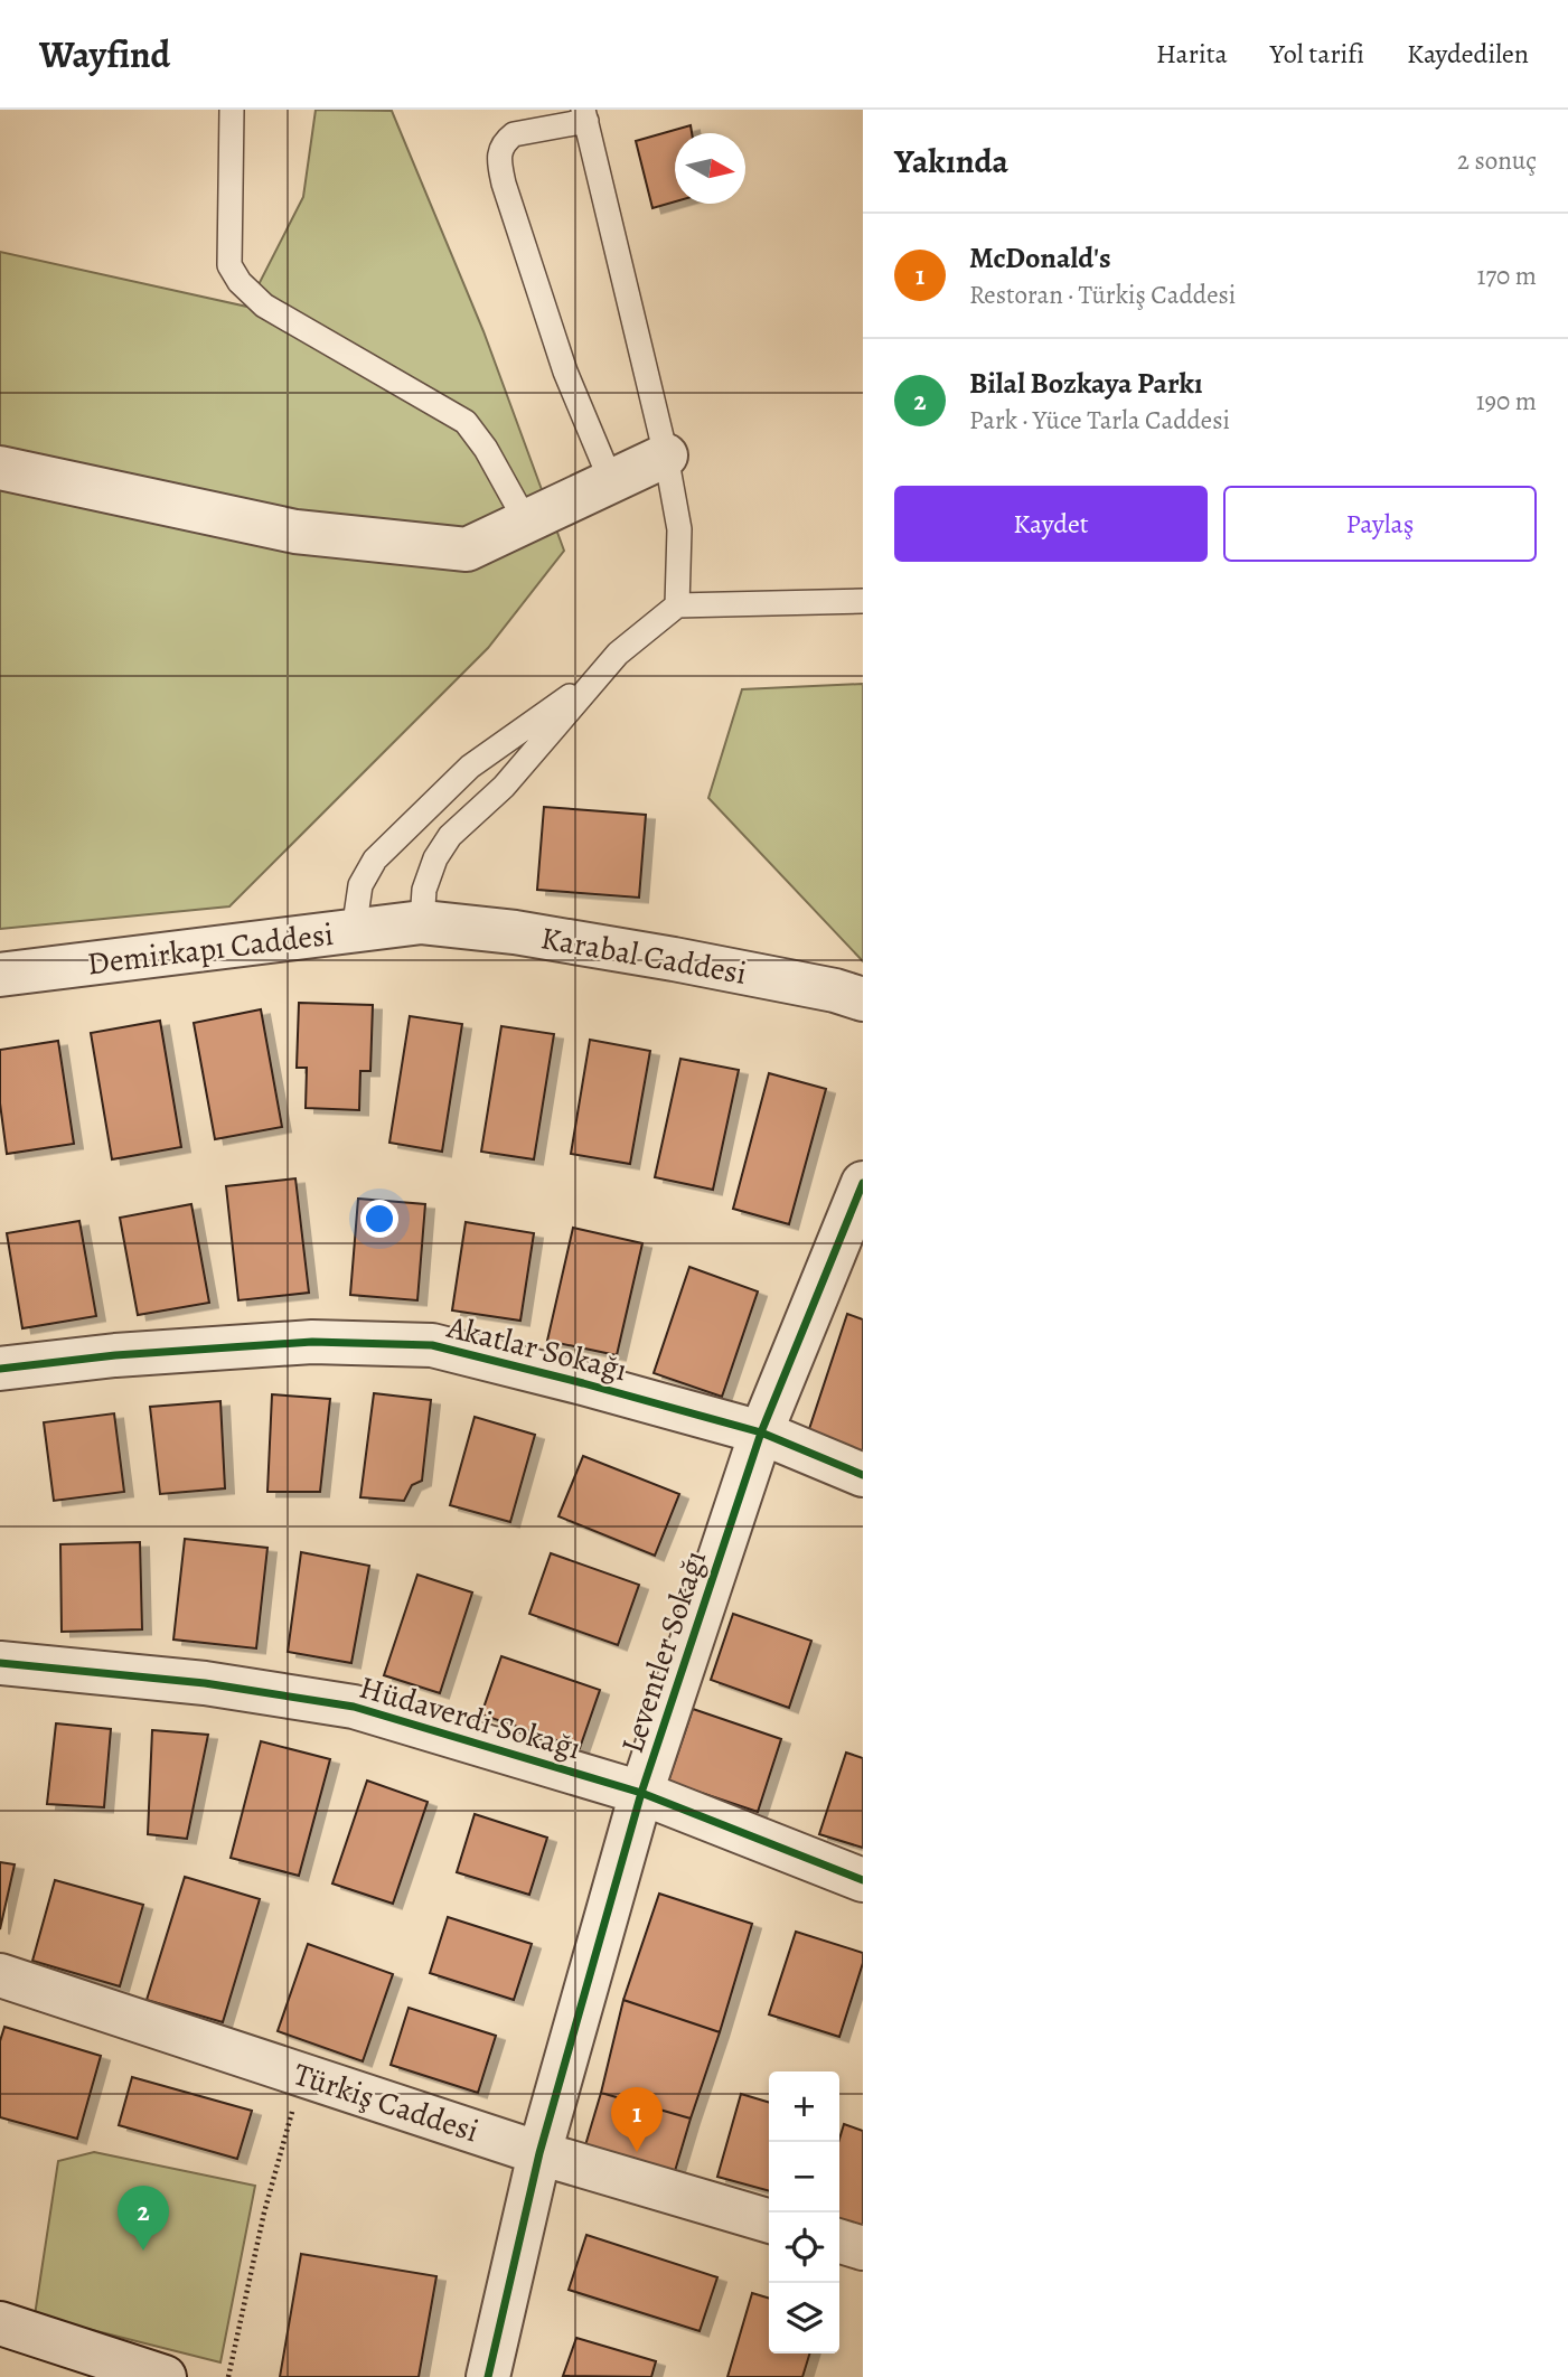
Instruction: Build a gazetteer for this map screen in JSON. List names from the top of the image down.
{
  "streets": {
    "street": [
      "Demirkapı Caddesi",
      "Karabal Caddesi",
      "Akatlar Sokağı",
      "Leventler Sokağı",
      "Hüdaverdi Sokağı",
      "Türkiş Caddesi"
    ]
  },
  "crossings": [
    ["Demirkapı Caddesi", "Karabal Caddesi"],
    ["Akatlar Sokağı", "Leventler Sokağı"],
    ["Leventler Sokağı", "Hüdaverdi Sokağı"],
    ["Leventler Sokağı", "Türkiş Caddesi"]
  ],
  "north": "right",
  "page": {
    "header": "Wayfind",
    "nav": ["Harita", "Yol tarifi", "Kaydedilen"],
    "heading": ["Yakında", "2 sonuç"],
    "list": [
      {
        "mark": "1",
        "name": "McDonald's",
        "note": "Restoran · Türkiş Caddesi",
        "value": "170 m"
      },
      {
        "mark": "2",
        "name": "Bilal Bozkaya Parkı",
        "note": "Park · Yüce Tarla Caddesi",
        "value": "190 m"
      }
    ],
    "buttons": ["Kaydet", "Paylaş"],
    "map_buttons": ["+", "−"],
    "pins": ["1", "2"]
  }
}
